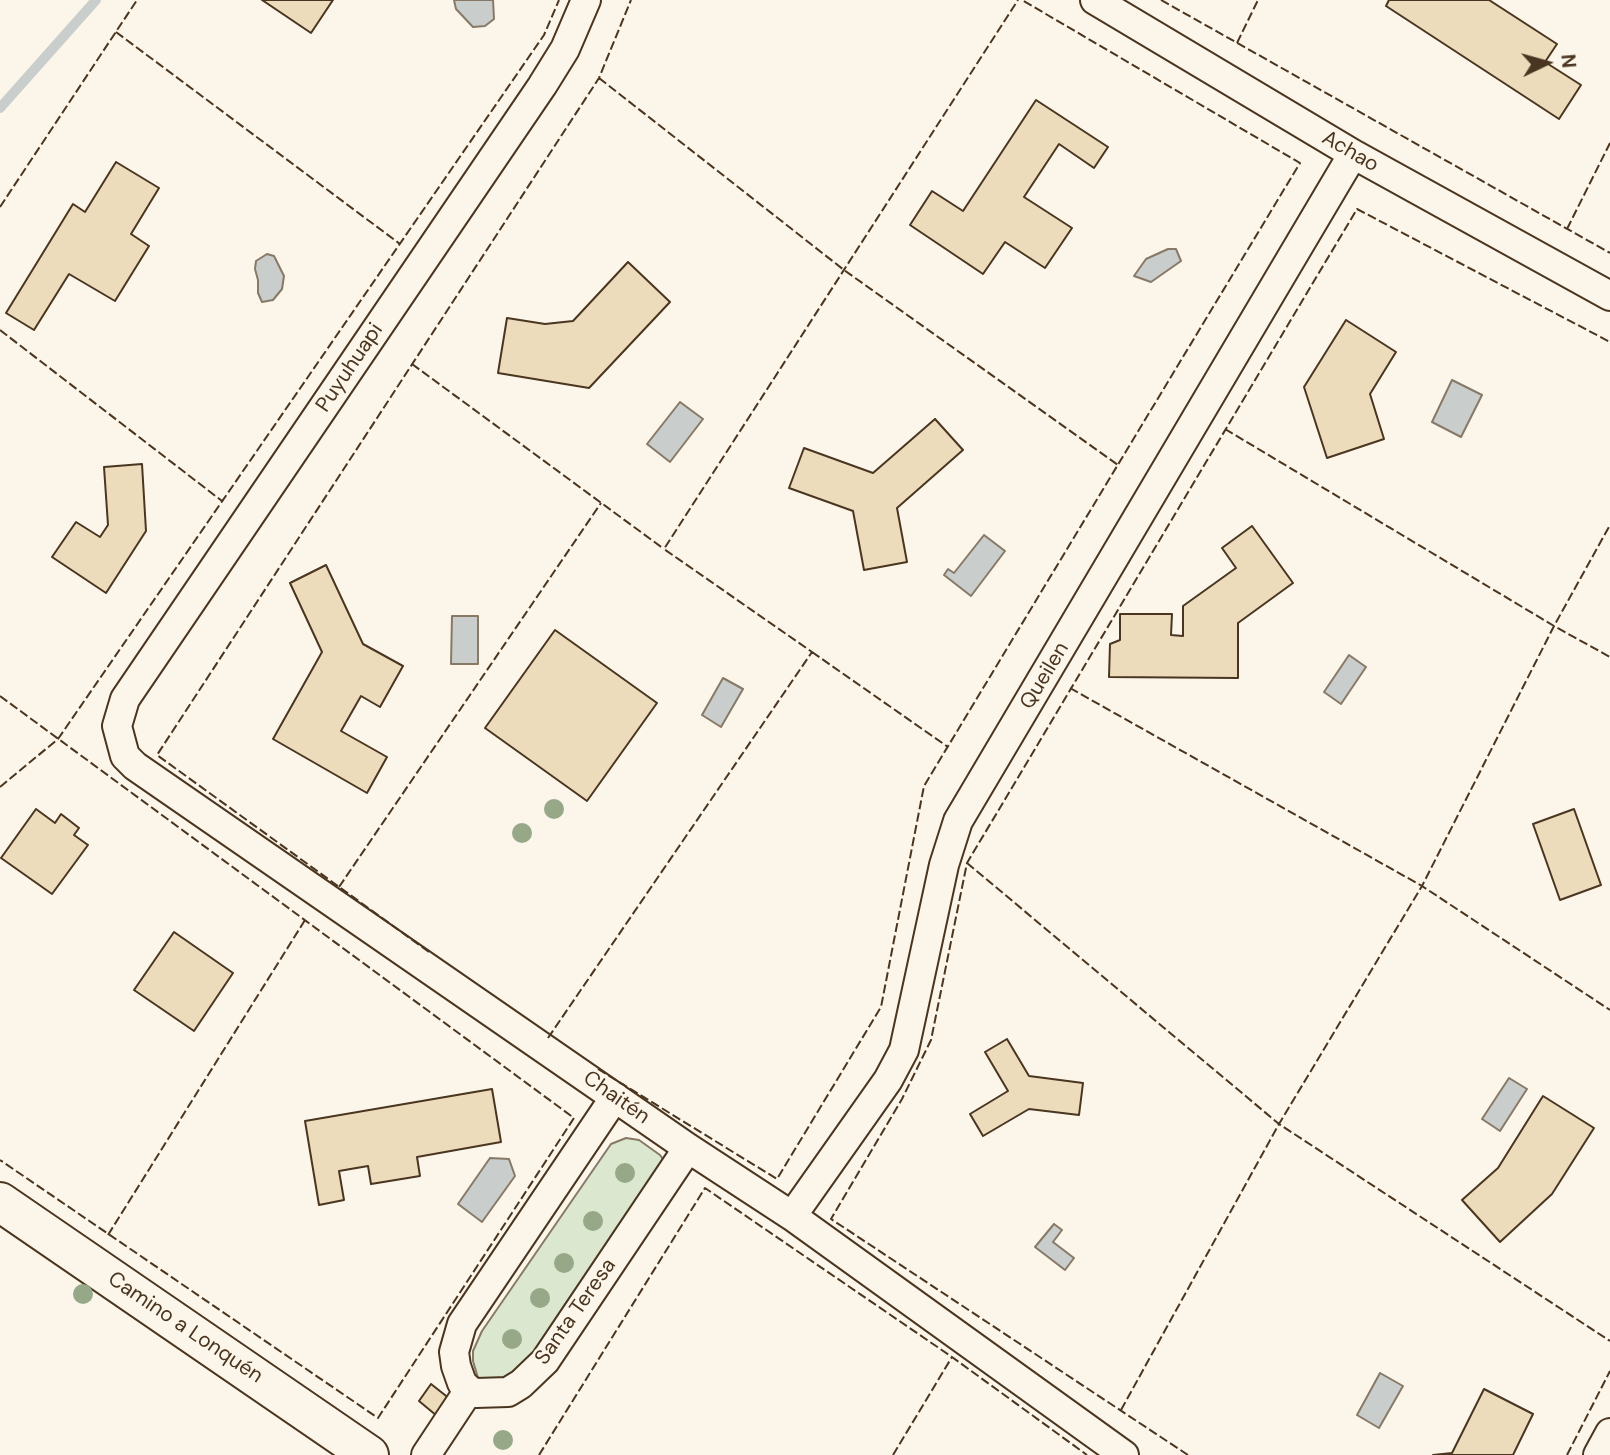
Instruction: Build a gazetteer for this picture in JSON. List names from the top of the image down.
{
  "streets": {
    "main road": ["Camino a Lonquén"],
    "street": [
      "Achao",
      "Puyuhuapi",
      "Queilen",
      "Chaitén",
      "Santa Teresa"
    ]
  },
  "crossings": [
    ["Achao", "Queilen"],
    ["Puyuhuapi", "Chaitén"],
    ["Queilen", "Chaitén"],
    ["Chaitén", "Santa Teresa"]
  ],
  "north": "right"
}
